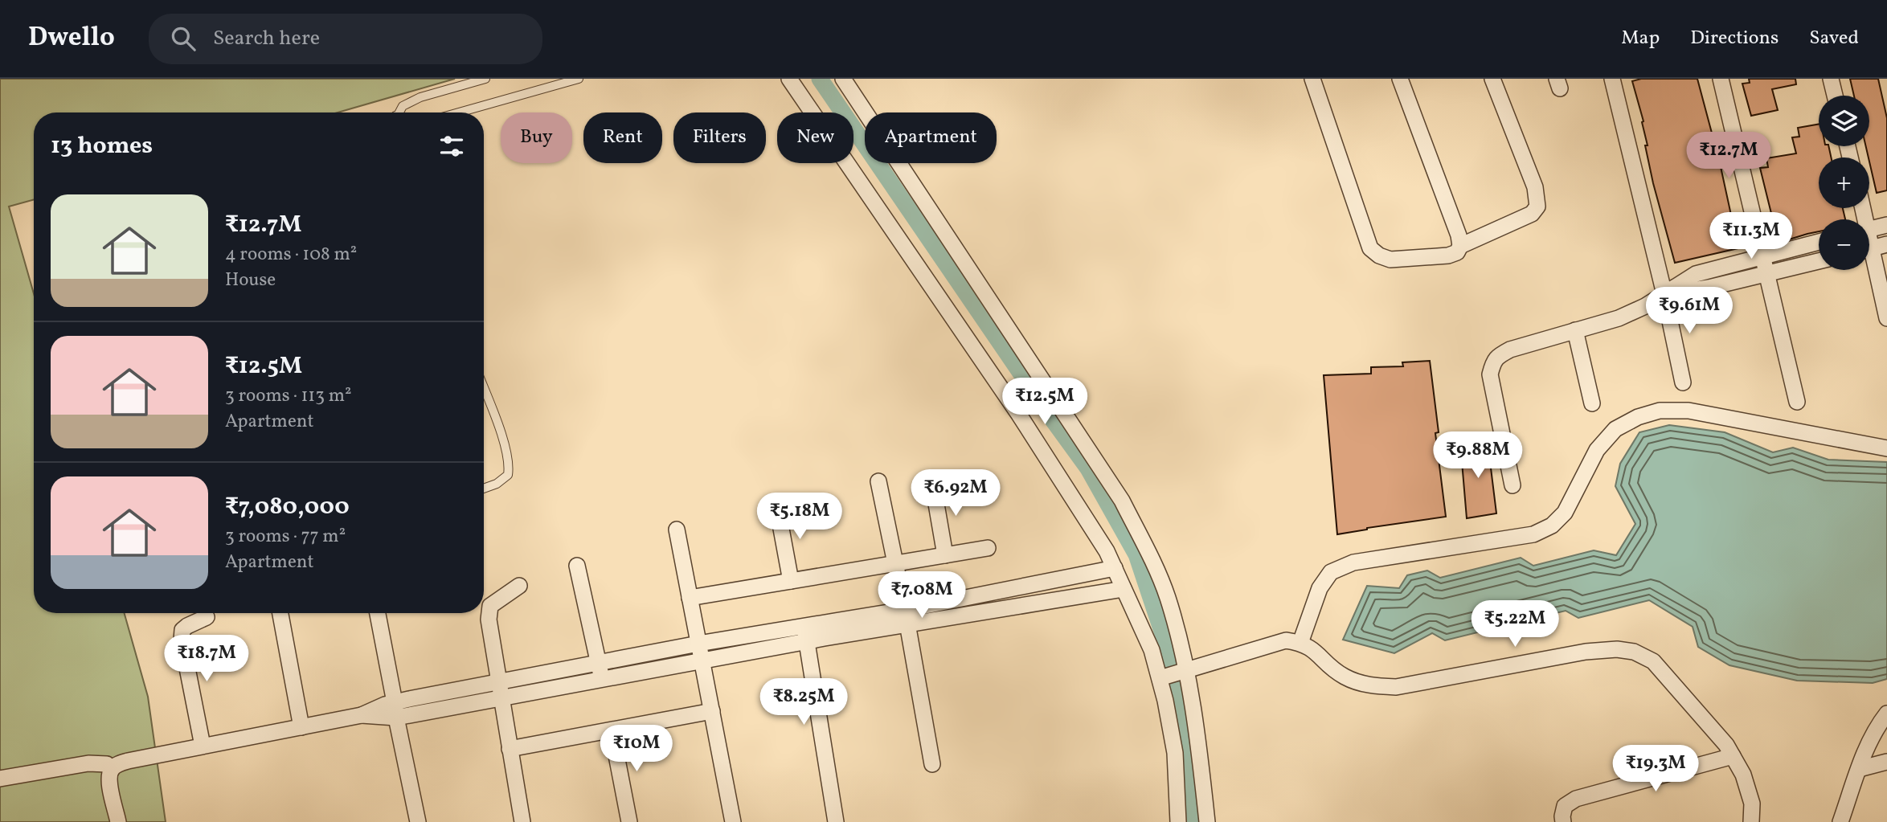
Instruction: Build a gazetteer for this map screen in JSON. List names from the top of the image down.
{
  "page": {
    "header": "Dwello",
    "search": "Search here",
    "nav": ["Map", "Directions", "Saved"],
    "map_buttons": ["+", "−"],
    "chip": [
      "Buy",
      "Rent",
      "Filters",
      "New",
      "Apartment"
    ],
    "heading": "13 homes",
    "price": [
      "₹12.7M",
      "₹11.3M",
      "₹9.61M",
      "₹12.5M",
      "₹9.88M",
      "₹6.92M",
      "₹5.18M",
      "₹7.08M",
      "₹5.22M",
      "₹18.7M",
      "₹8.25M",
      "₹10M",
      "₹19.3M"
    ],
    "list": [
      {
        "name": "₹12.7M",
        "note": "4 rooms · 108 m² · House"
      },
      {
        "name": "₹12.5M",
        "note": "3 rooms · 113 m² · Apartment"
      },
      {
        "name": "₹7,080,000",
        "note": "3 rooms · 77 m² · Apartment"
      }
    ]
  }
}
